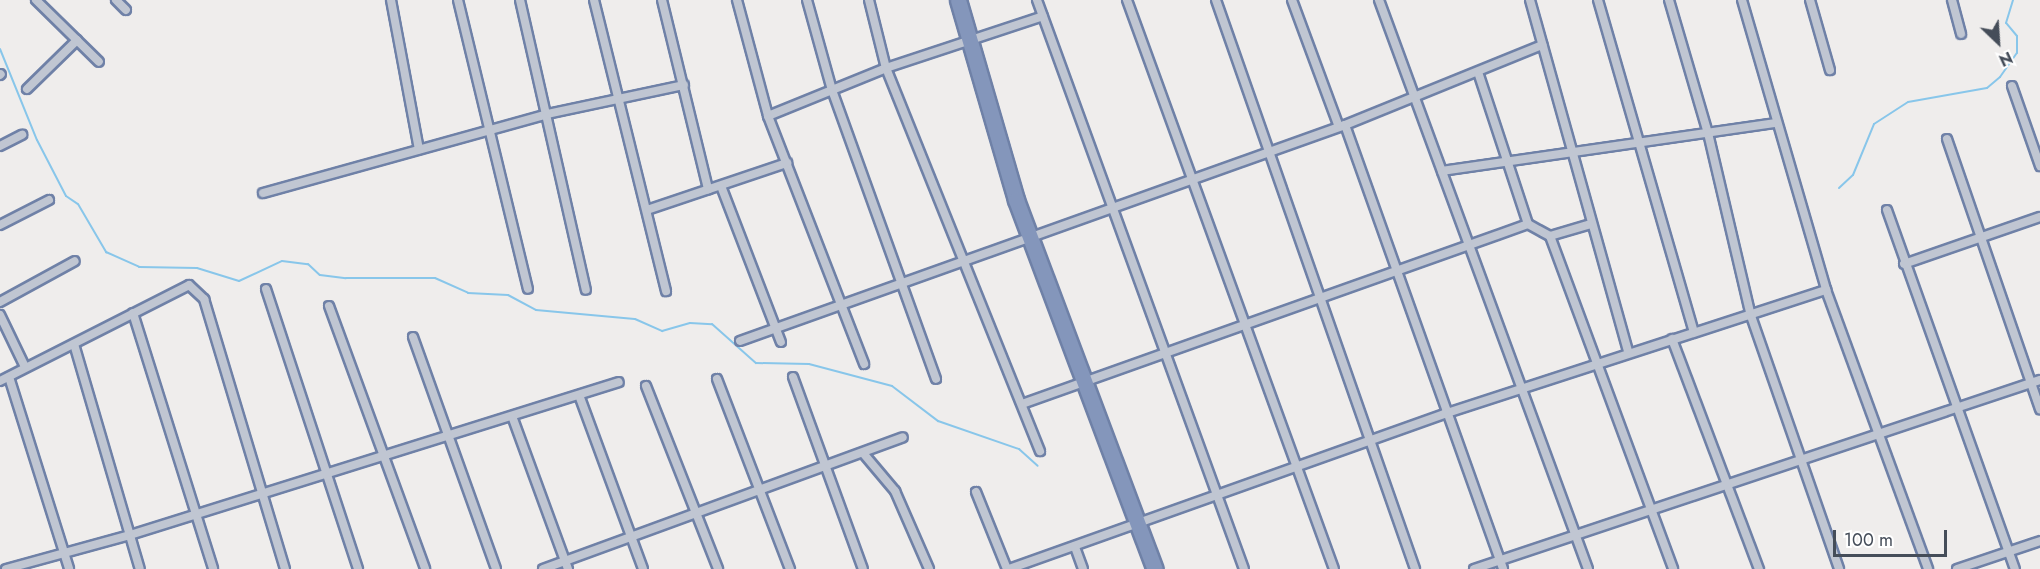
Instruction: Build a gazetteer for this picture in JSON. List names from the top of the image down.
{
  "scale_bar": "100 m",
  "north": "bottom right"
}
